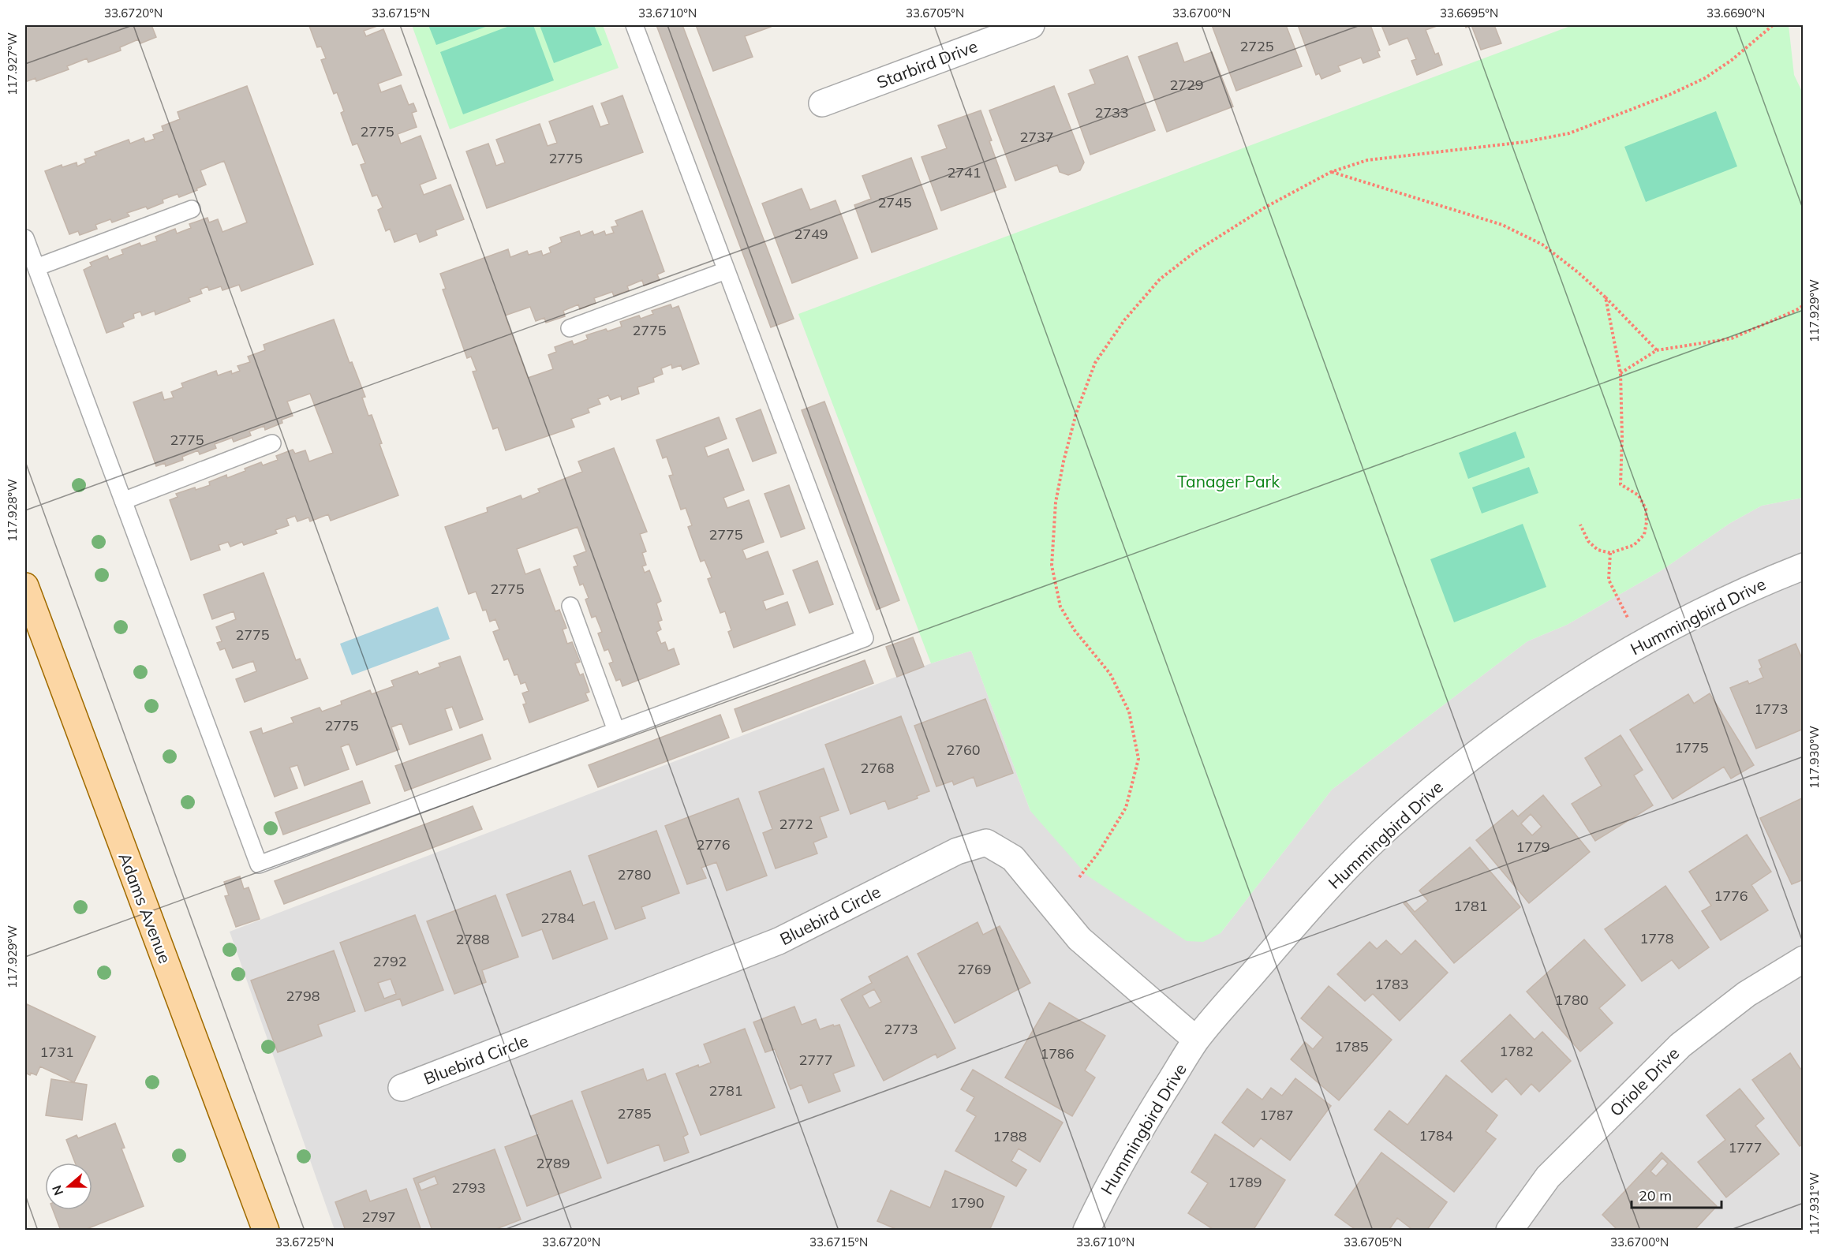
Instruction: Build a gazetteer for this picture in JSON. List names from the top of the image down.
{
  "streets": {
    "main road": ["Adams Avenue"],
    "street": [
      "Starbird Drive",
      "Hummingbird Drive",
      "Bluebird Circle",
      "Oriole Drive"
    ]
  },
  "crossings": [
    ["Hummingbird Drive", "Bluebird Circle"]
  ],
  "parks": ["Tanager Park"],
  "house_numbers": [
    "2725",
    "2729",
    "2733",
    "2775",
    "2737",
    "2775",
    "2741",
    "2745",
    "2749",
    "2775",
    "2775",
    "2775",
    "2775",
    "2775",
    "1773",
    "2775",
    "1775",
    "2760",
    "2768",
    "2772",
    "2776",
    "1779",
    "2780",
    "1776",
    "1781",
    "2784",
    "1778",
    "2788",
    "2792",
    "2769",
    "1783",
    "2798",
    "1780",
    "2773",
    "1785",
    "1782",
    "1731",
    "1786",
    "2777",
    "2781",
    "2785",
    "1787",
    "1784",
    "1788",
    "1777",
    "2789",
    "1789",
    "2793",
    "1790",
    "2797"
  ],
  "scale_bar": "20 m",
  "north": "left",
  "coordinates": [
    "33.6720°N",
    "33.6715°N",
    "33.6710°N",
    "33.6705°N",
    "33.6700°N",
    "33.6695°N",
    "33.6690°N",
    "117.927°W",
    "117.929°W",
    "117.928°W",
    "117.930°W",
    "117.931°W",
    "33.6725°N"
  ]
}
